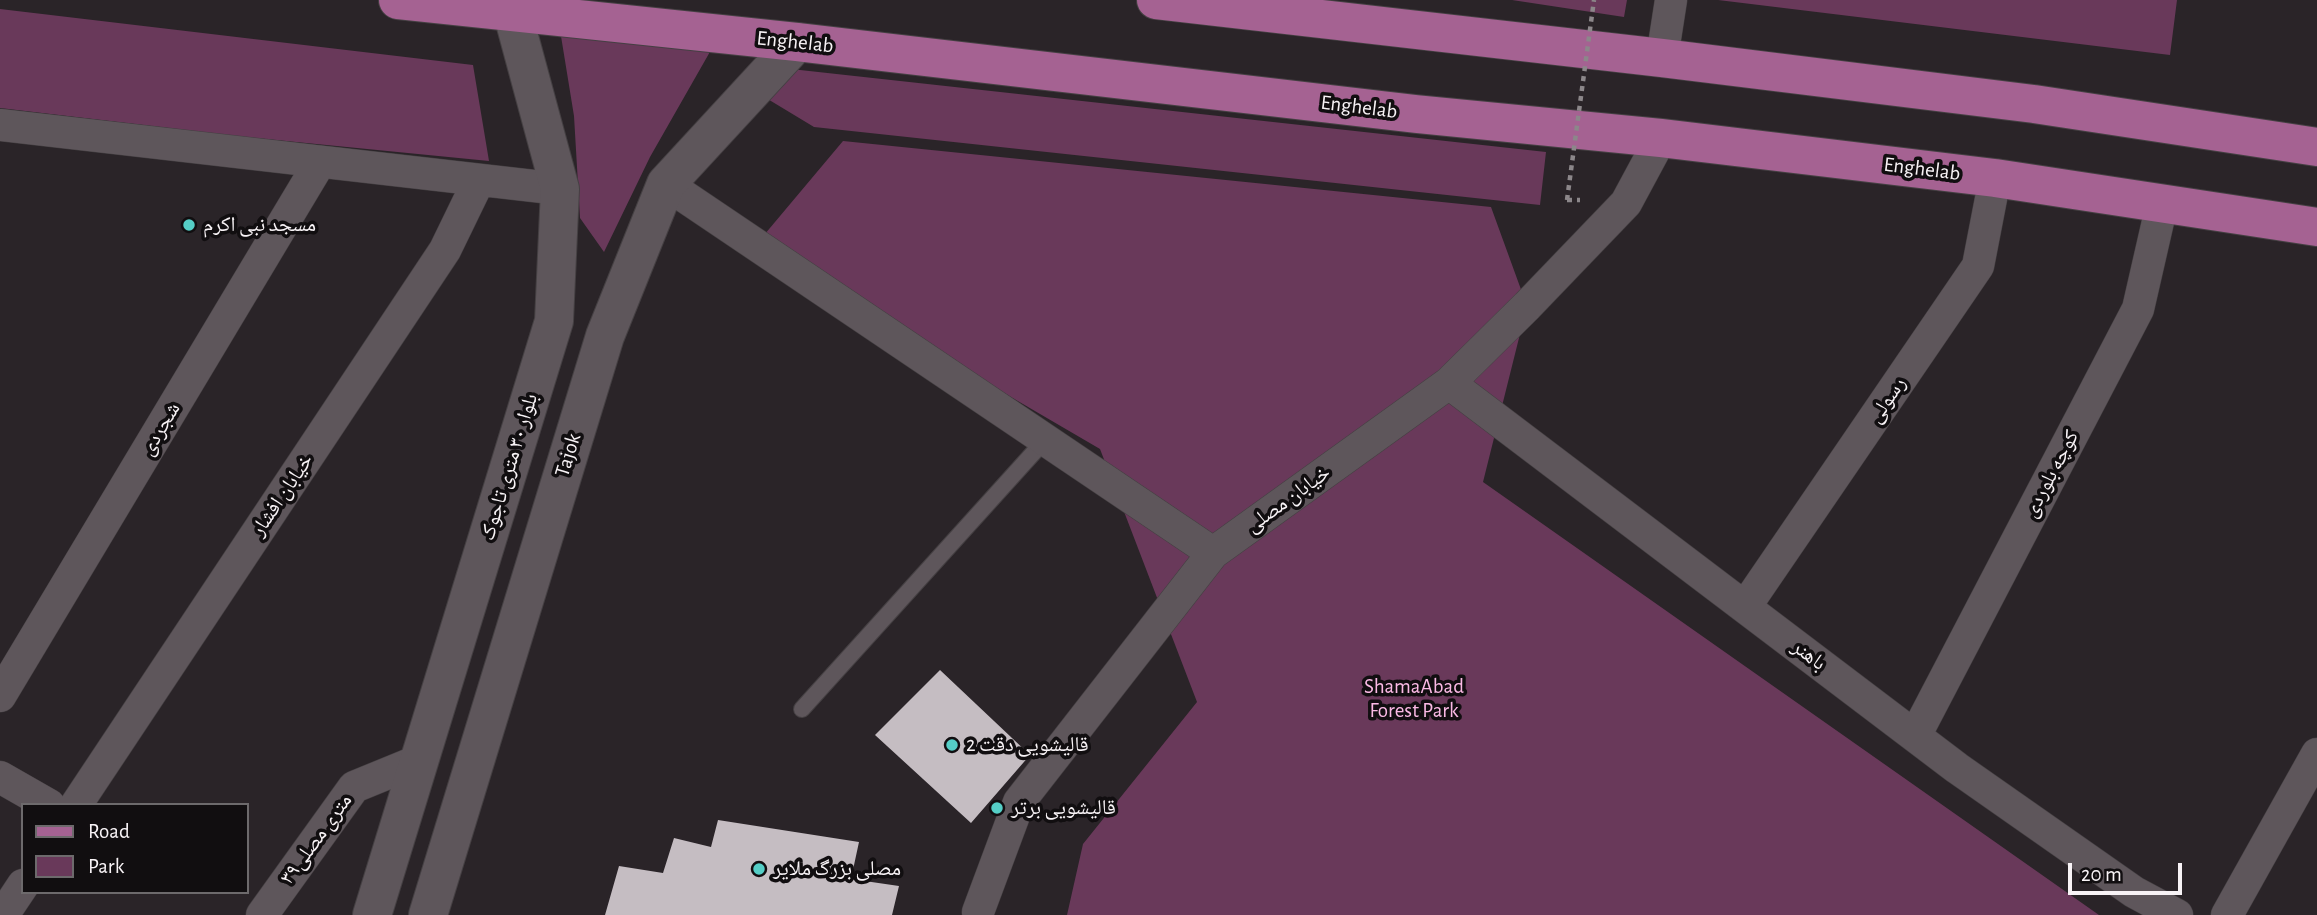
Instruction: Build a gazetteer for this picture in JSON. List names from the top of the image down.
{
  "streets": {
    "main road": ["Enghelab", "Tajok", "بلوار ۳۰ متری تاجوک"],
    "street": [
      "رسولی",
      "شجردی",
      "کوچه بلوردی",
      "خیابان افشار",
      "خیابان مصلی",
      "باهنر",
      "۳۹متری مصلی"
    ]
  },
  "crossings": [
    ["Enghelab", "رسولی"],
    ["Enghelab", "Tajok"],
    ["Enghelab", "بلوار ۳۰ متری تاجوک"],
    ["Enghelab", "کوچه بلوردی"],
    ["Enghelab", "خیابان مصلی"],
    ["رسولی", "باهنر"],
    ["بلوار ۳۰ متری تاجوک", "۳۹متری مصلی"],
    ["کوچه بلوردی", "باهنر"],
    ["خیابان مصلی", "باهنر"]
  ],
  "parks": ["ShamaAbad Forest Park"],
  "places": [
    "مسجد نبی اکرم",
    "قالیشویی دقت 2",
    "قالیشویی برتر",
    "مصلی بزرگ ملایر"
  ],
  "legend": ["Road", "Park"],
  "scale_bar": "20 m"
}
